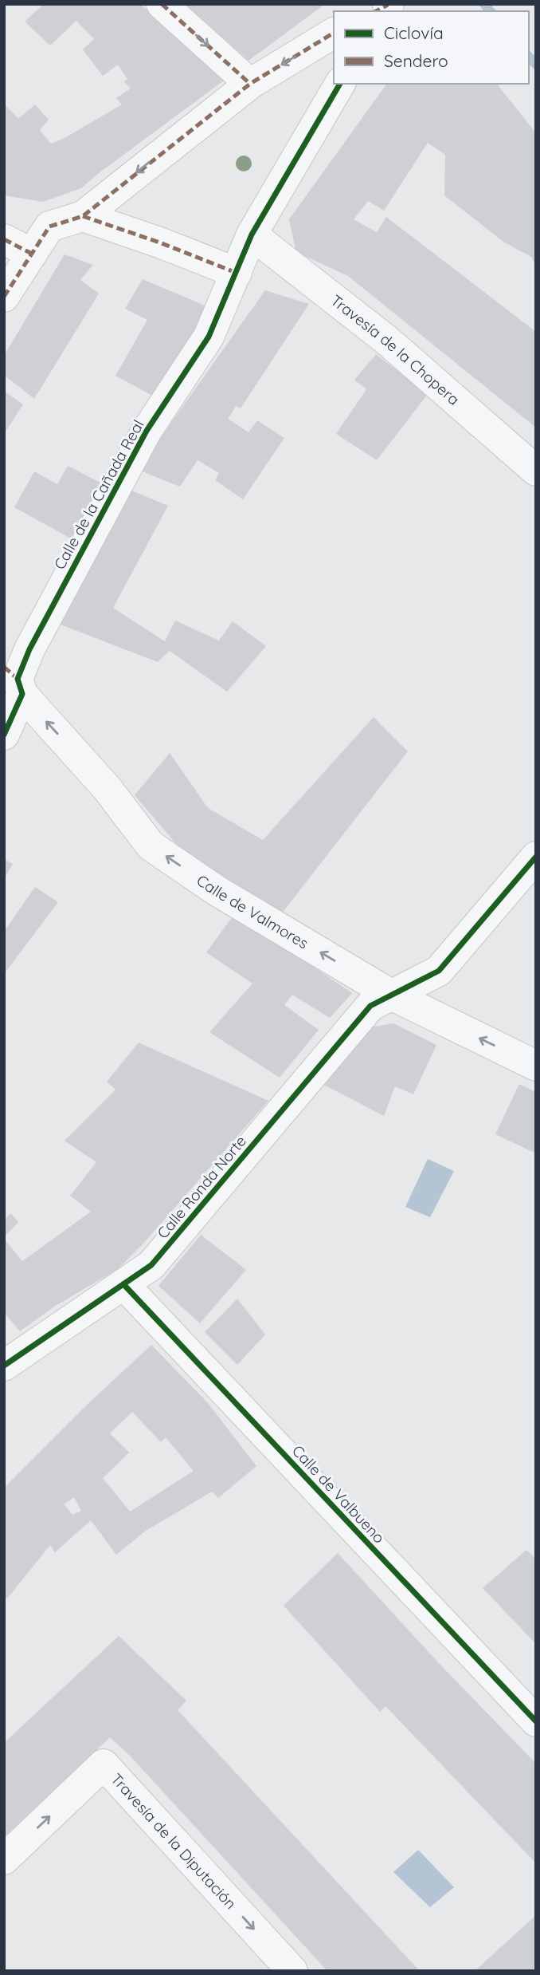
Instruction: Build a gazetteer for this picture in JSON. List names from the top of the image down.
{
  "streets": {
    "street": [
      "Travesía de la Chopera",
      "Calle de la Cañada Real",
      "Calle de Valmores",
      "Calle Ronda Norte",
      "Calle de Valbueno",
      "Travesía de la Diputación"
    ]
  },
  "crossings": [
    ["Travesía de la Chopera", "Calle de la Cañada Real"],
    ["Calle de la Cañada Real", "Calle de Valmores"],
    ["Calle de Valmores", "Calle Ronda Norte"],
    ["Calle Ronda Norte", "Calle de Valbueno"]
  ],
  "one_way": ["Calle de Valmores"],
  "legend": ["Ciclovía", "Sendero"]
}
